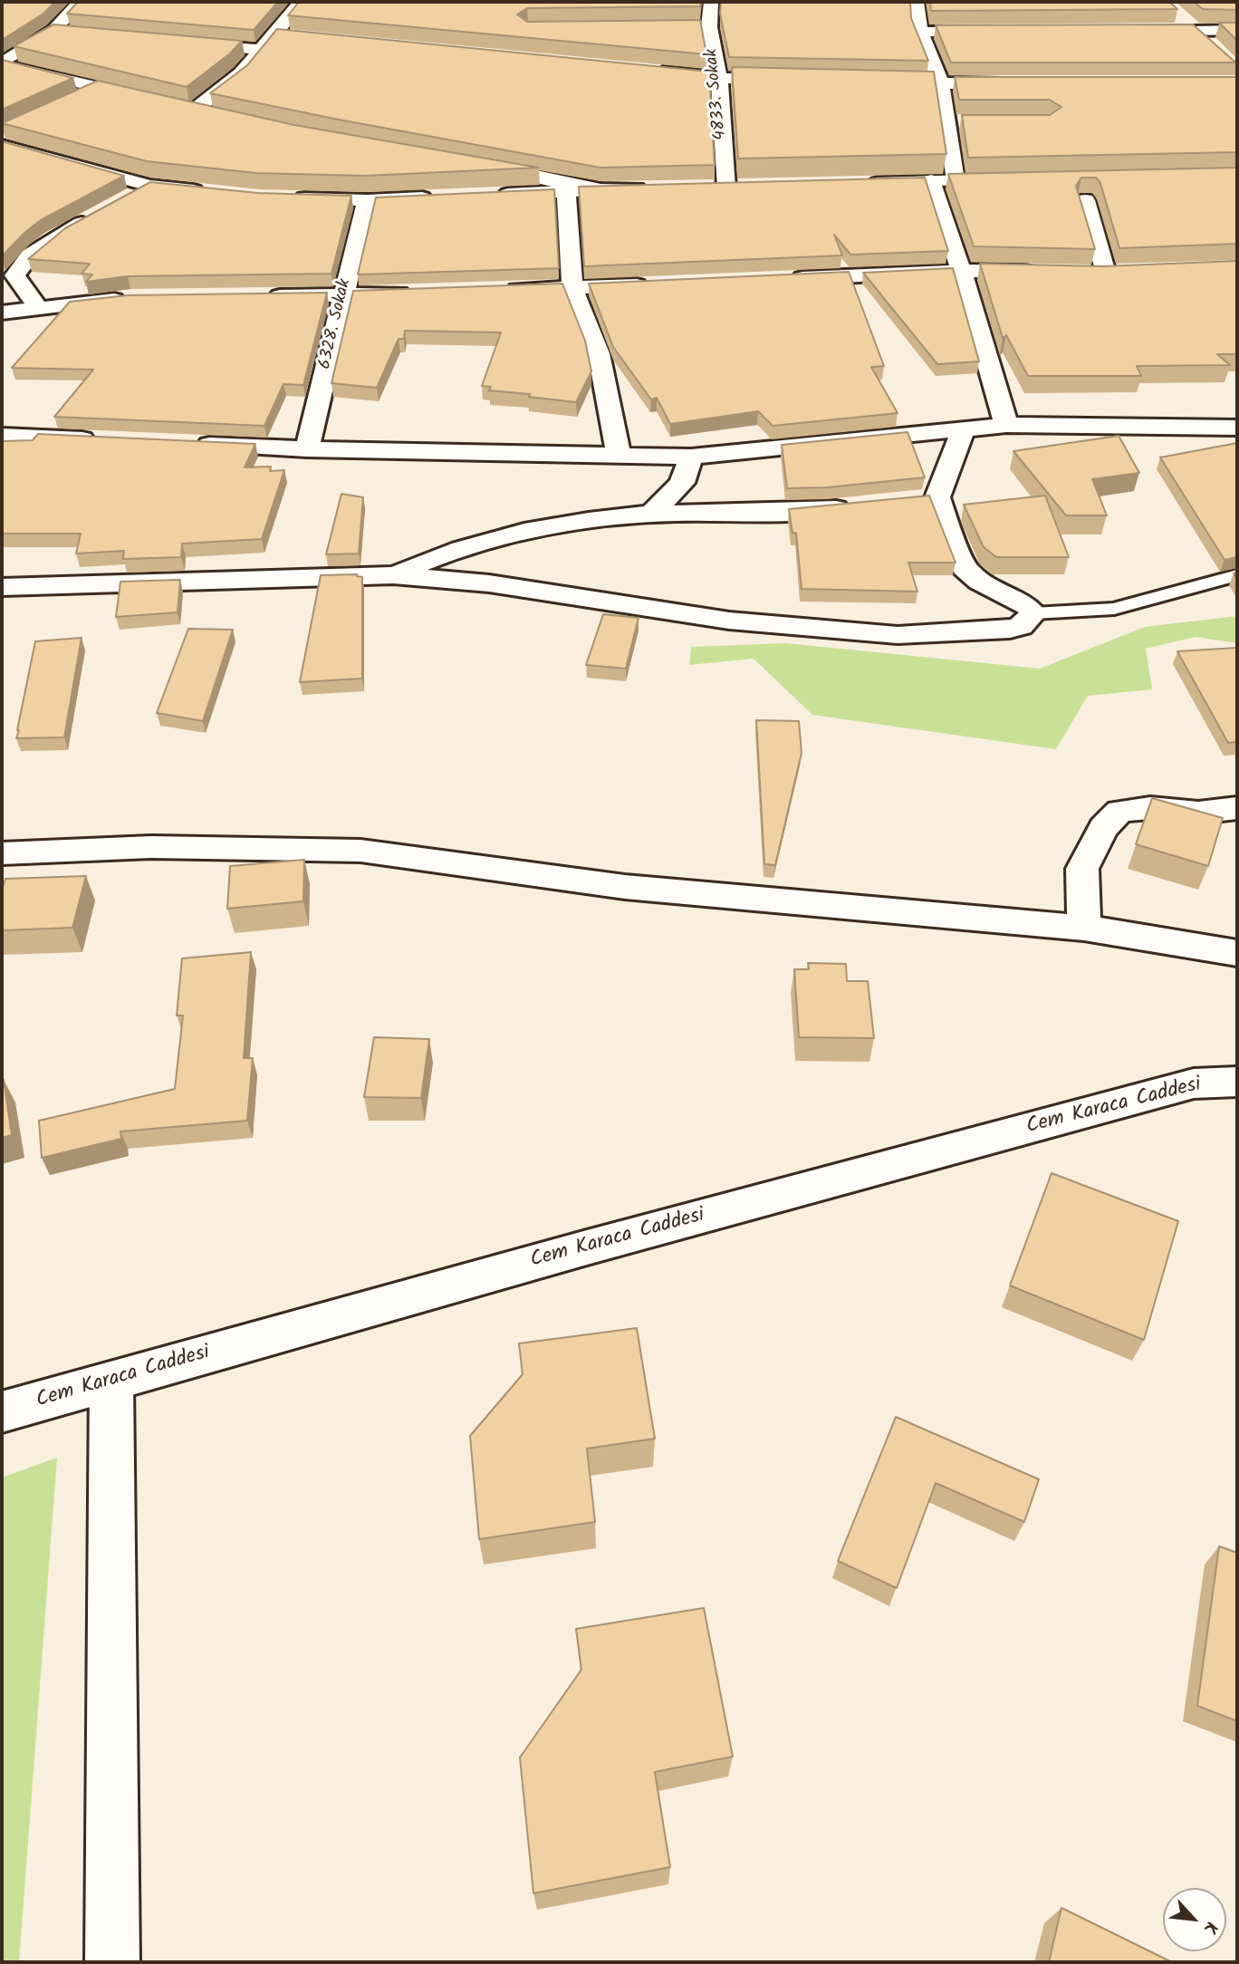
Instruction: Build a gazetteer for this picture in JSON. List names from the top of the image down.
{
  "streets": {
    "street": ["4833. Sokak", "6328. Sokak", "Cem Karaca Caddesi"]
  },
  "north": "bottom right"
}
